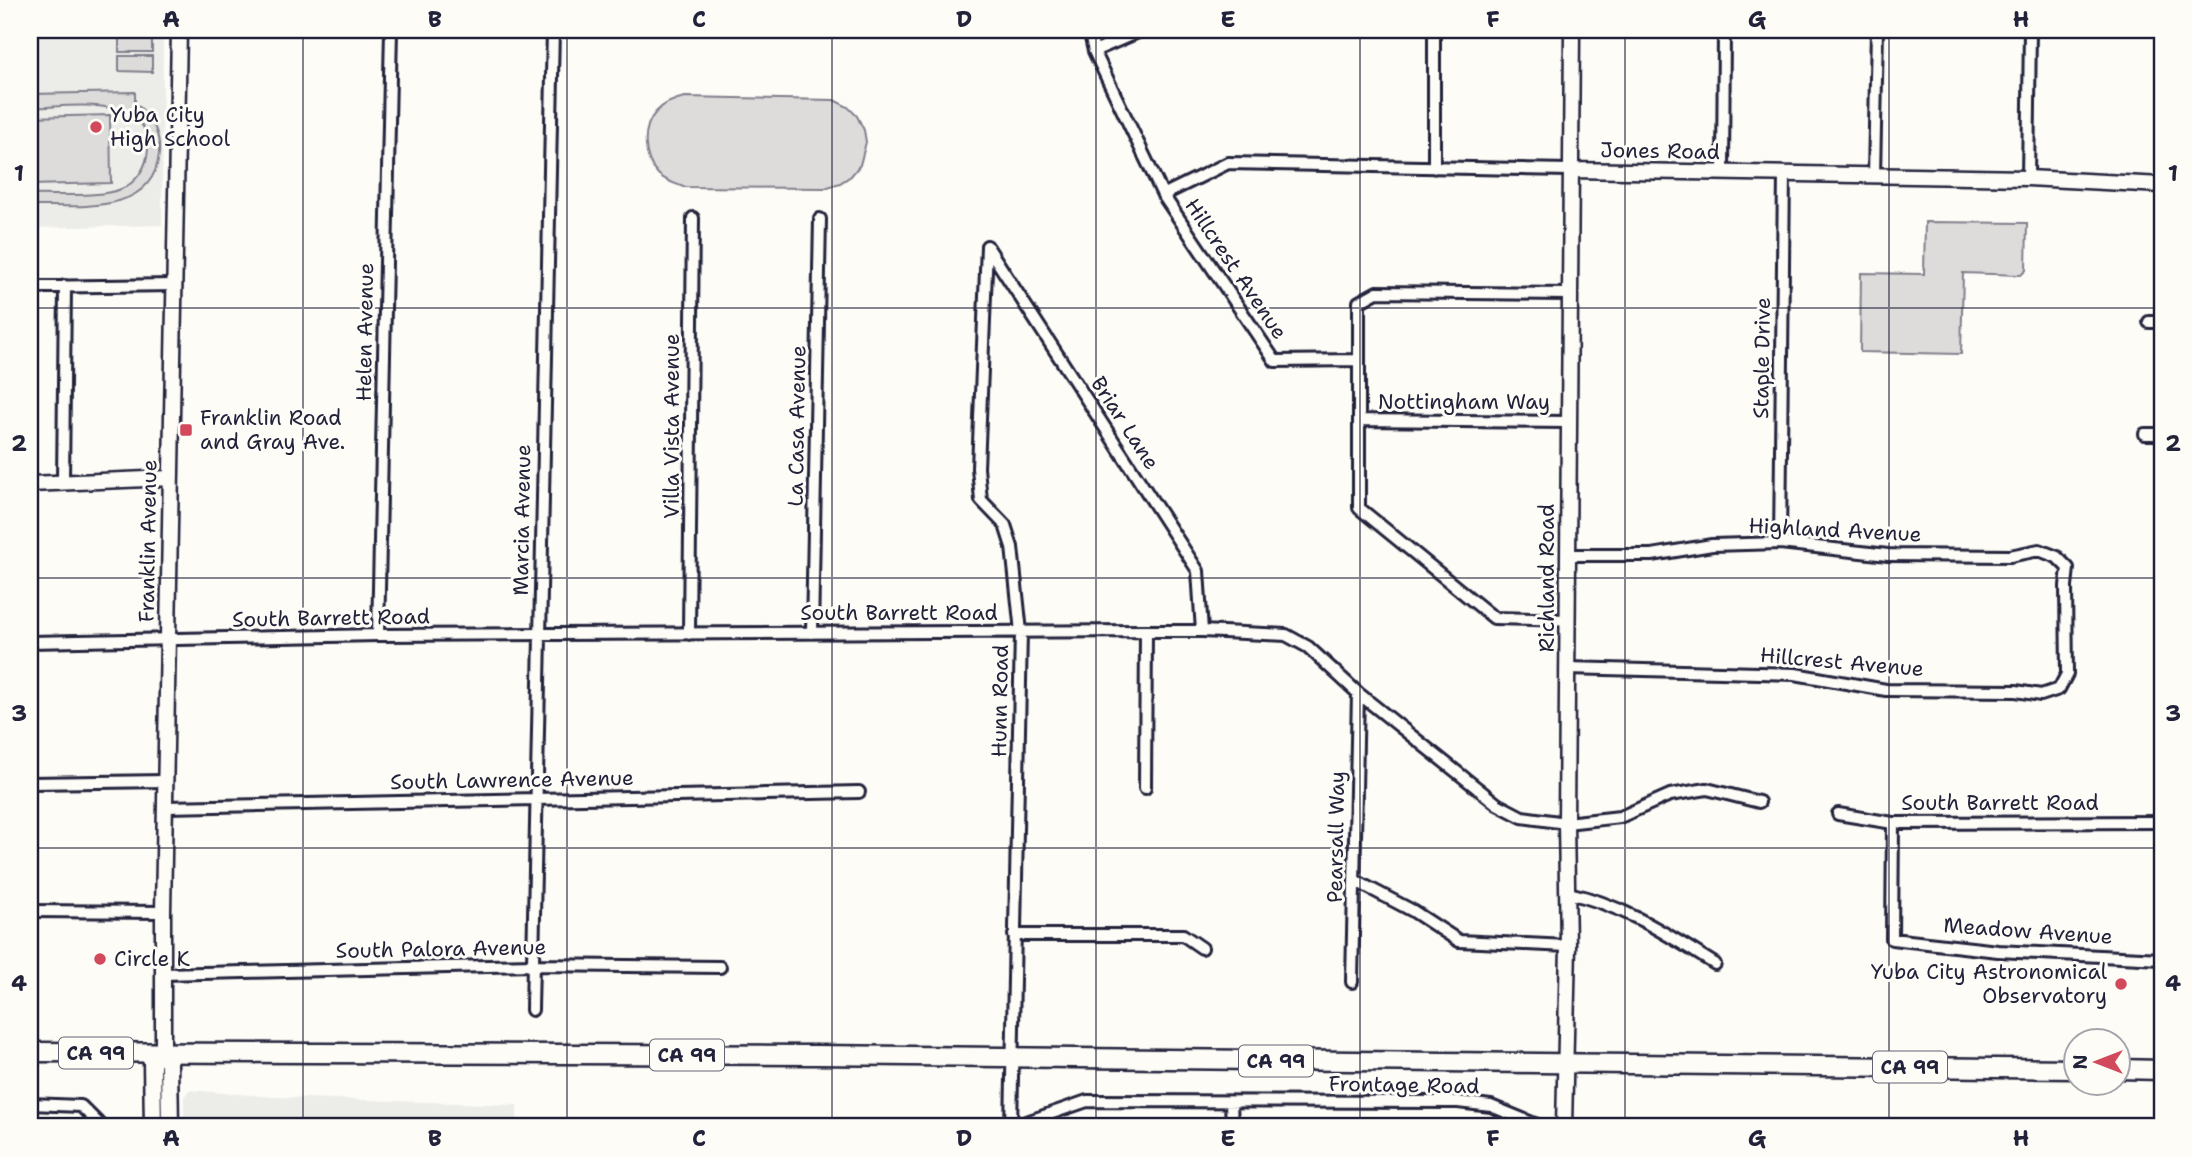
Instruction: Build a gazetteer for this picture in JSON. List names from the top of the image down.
{
  "streets": {
    "highway": ["CA 99"],
    "street": [
      "Jones Road",
      "Hillcrest Avenue",
      "Helen Avenue",
      "Staple Drive",
      "Nottingham Way",
      "Briar Lane",
      "Villa Vista Avenue",
      "La Casa Avenue",
      "Marcia Avenue",
      "Highland Avenue",
      "Franklin Avenue",
      "Richland Road",
      "South Barrett Road",
      "Hunn Road",
      "South Lawrence Avenue",
      "Pearsall Way",
      "Meadow Avenue",
      "South Palora Avenue",
      "Frontage Road"
    ]
  },
  "crossings": [
    ["Jones Road", "Hillcrest Avenue"],
    ["Jones Road", "Staple Drive"],
    ["Jones Road", "Richland Road"],
    ["Hillcrest Avenue", "Highland Avenue"],
    ["Hillcrest Avenue", "Richland Road"],
    ["Helen Avenue", "South Barrett Road"],
    ["Staple Drive", "Highland Avenue"],
    ["Nottingham Way", "Richland Road"],
    ["Briar Lane", "South Barrett Road"],
    ["Briar Lane", "Hunn Road"],
    ["Villa Vista Avenue", "South Barrett Road"],
    ["La Casa Avenue", "South Barrett Road"],
    ["Marcia Avenue", "South Barrett Road"],
    ["Marcia Avenue", "South Lawrence Avenue"],
    ["Marcia Avenue", "South Palora Avenue"],
    ["Highland Avenue", "Richland Road"],
    ["Franklin Avenue", "South Barrett Road"],
    ["Franklin Avenue", "South Lawrence Avenue"],
    ["Franklin Avenue", "South Palora Avenue"],
    ["Franklin Avenue", "CA 99"],
    ["Richland Road", "South Barrett Road"],
    ["Richland Road", "CA 99"],
    ["South Barrett Road", "Hunn Road"],
    ["South Barrett Road", "Pearsall Way"],
    ["South Barrett Road", "Meadow Avenue"],
    ["Hunn Road", "CA 99"],
    ["Hunn Road", "Frontage Road"]
  ],
  "places": {
    "other": ["Yuba City High School", "Circle K", "Yuba City Astronomical Observatory"],
    "transit": ["Franklin Road and Gray Ave."]
  },
  "north": "left",
  "grid": {
    "columns": [
      "A",
      "B",
      "C",
      "D",
      "E",
      "F",
      "G",
      "H"
    ],
    "rows": [
      "1",
      "2",
      "3",
      "4"
    ]
  }
}
